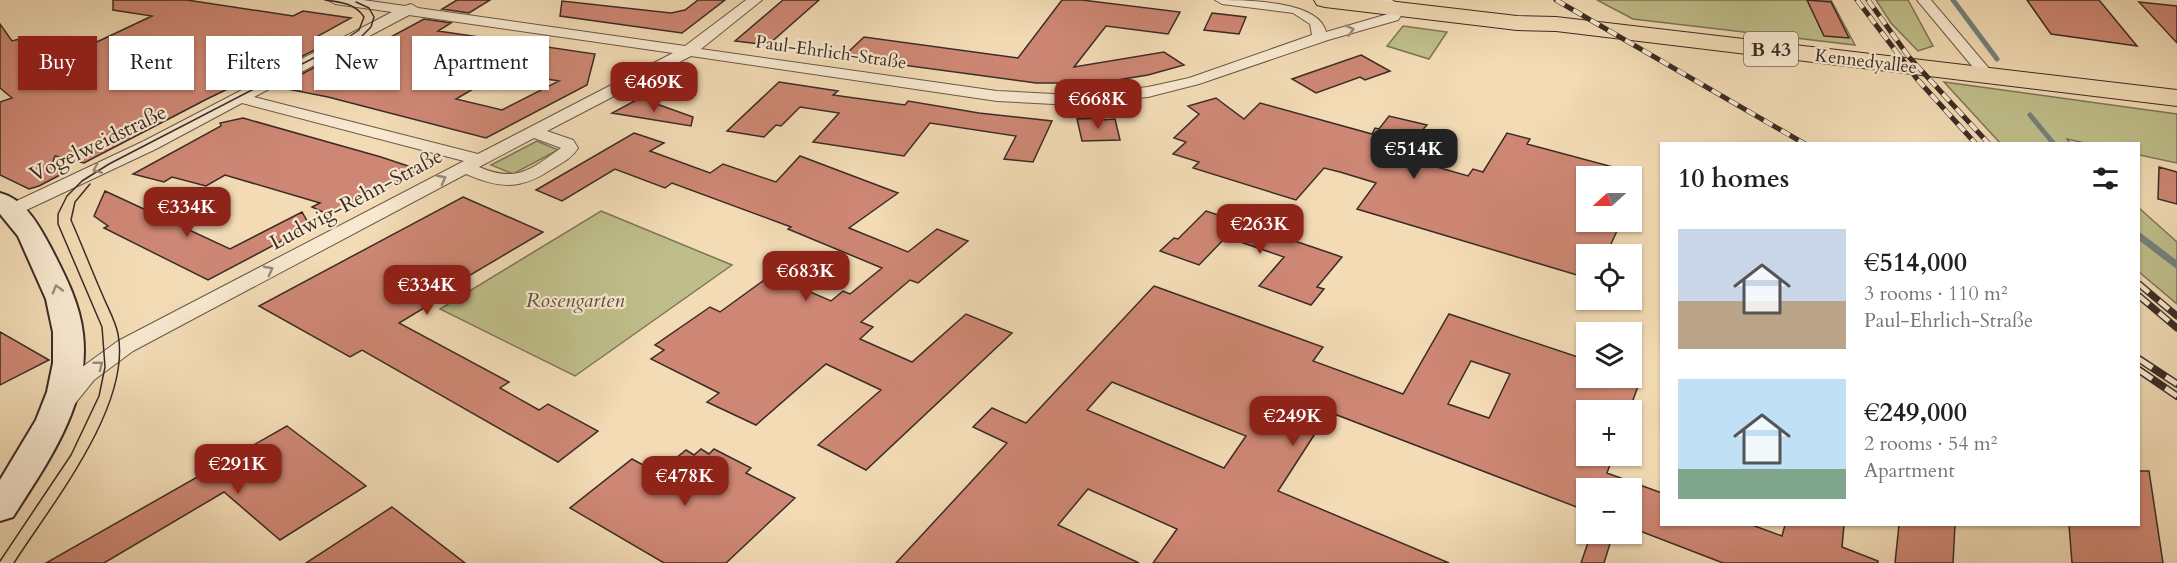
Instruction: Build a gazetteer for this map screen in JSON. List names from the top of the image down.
{
  "streets": {
    "main road": ["B 43", "Kennedyallee"],
    "street": ["Paul-Ehrlich-Straße", "Vogelweidstraße", "Ludwig-Rehn-Straße"]
  },
  "crossings": [
    ["Paul-Ehrlich-Straße", "Kennedyallee"],
    ["Paul-Ehrlich-Straße", "Vogelweidstraße"],
    ["Paul-Ehrlich-Straße", "Ludwig-Rehn-Straße"]
  ],
  "one_way": ["Vogelweidstraße", "Ludwig-Rehn-Straße"],
  "parks": ["Rosengarten"],
  "north": "left",
  "page": {
    "chip": [
      "Buy",
      "Rent",
      "Filters",
      "New",
      "Apartment"
    ],
    "price": [
      "€469K",
      "€668K",
      "€514K",
      "€334K",
      "€263K",
      "€683K",
      "€334K",
      "€249K",
      "€291K",
      "€478K"
    ],
    "heading": "10 homes",
    "map_buttons": ["+", "−"],
    "list": [
      {
        "name": "€514,000",
        "note": "3 rooms · 110 m² · Paul-Ehrlich-Straße"
      },
      {
        "name": "€249,000",
        "note": "2 rooms · 54 m² · Apartment"
      }
    ]
  }
}
